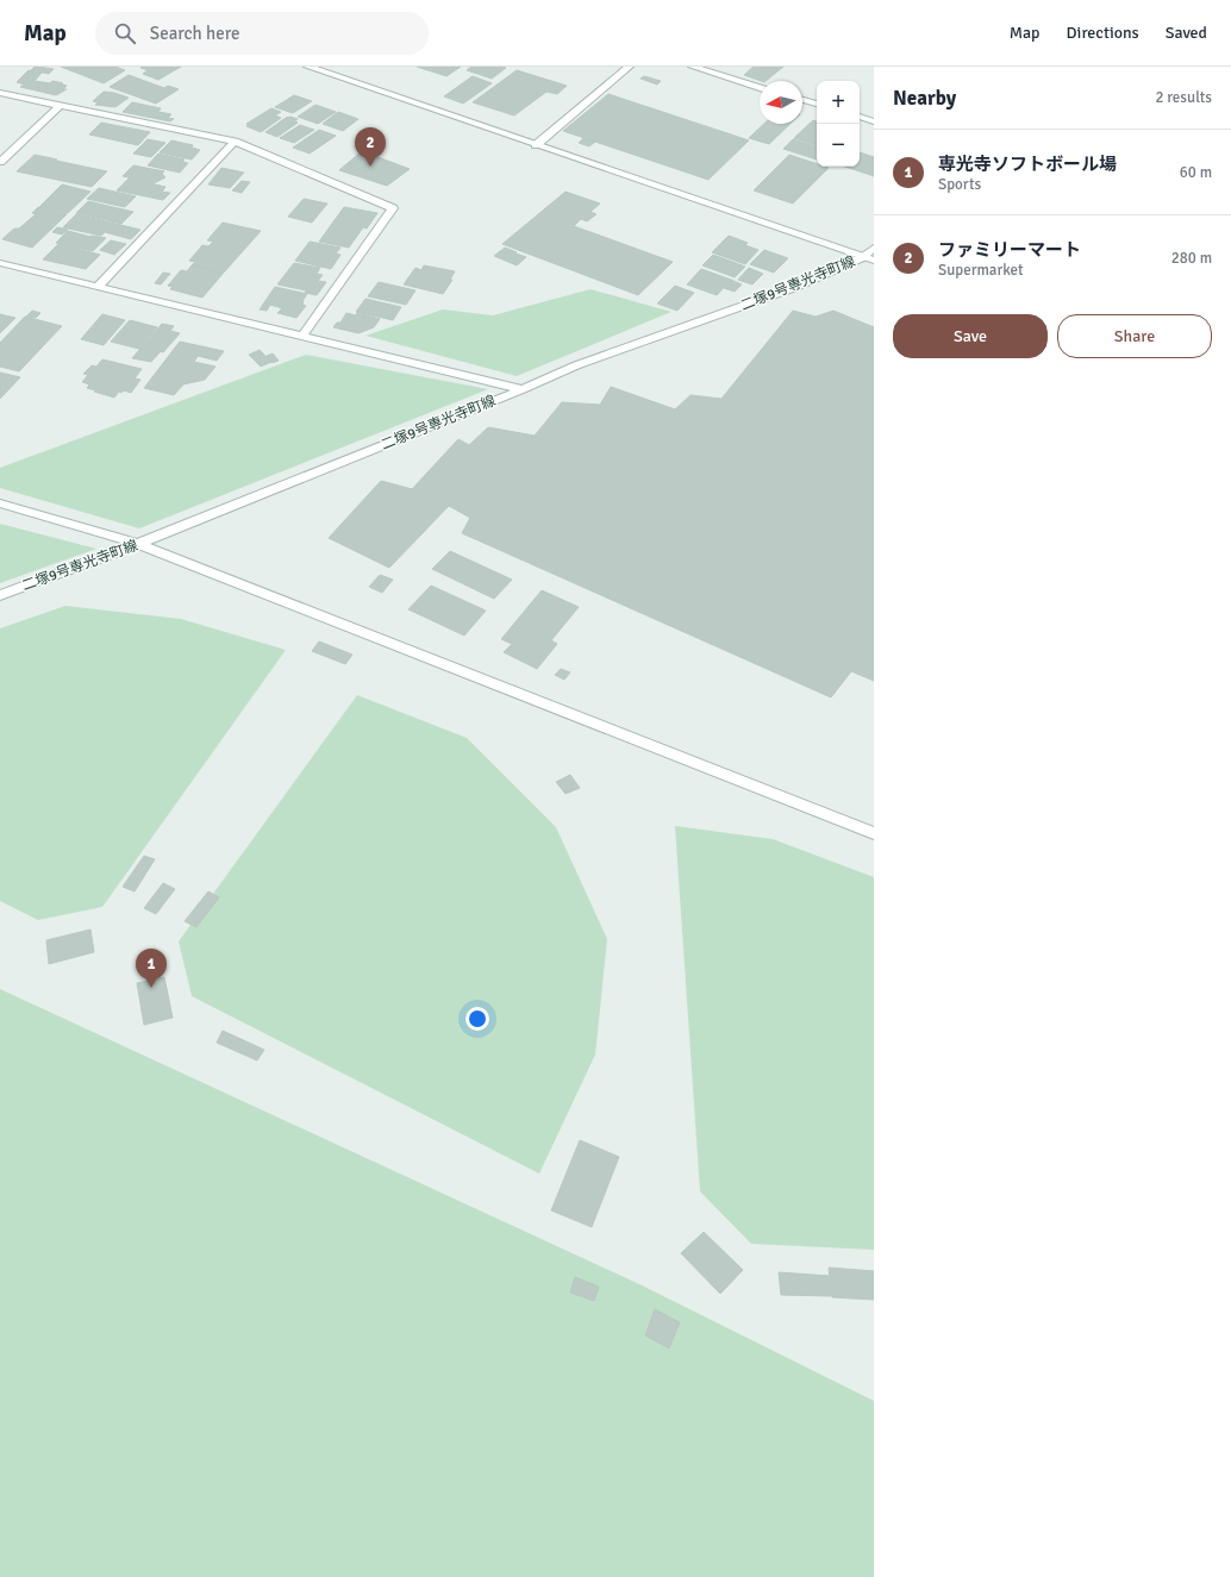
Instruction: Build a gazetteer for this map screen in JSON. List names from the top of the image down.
{
  "streets": {
    "street": ["二塚9号専光寺町線"]
  },
  "north": "left",
  "page": {
    "header": "Map",
    "search": "Search here",
    "nav": ["Map", "Directions", "Saved"],
    "heading": ["Nearby", "2 results"],
    "map_buttons": ["+", "−"],
    "pins": ["2", "1"],
    "list": [
      {
        "mark": "1",
        "name": "専光寺ソフトボール場",
        "note": "Sports",
        "value": "60 m"
      },
      {
        "mark": "2",
        "name": "ファミリーマート",
        "note": "Supermarket",
        "value": "280 m"
      }
    ],
    "buttons": ["Save", "Share"]
  }
}
